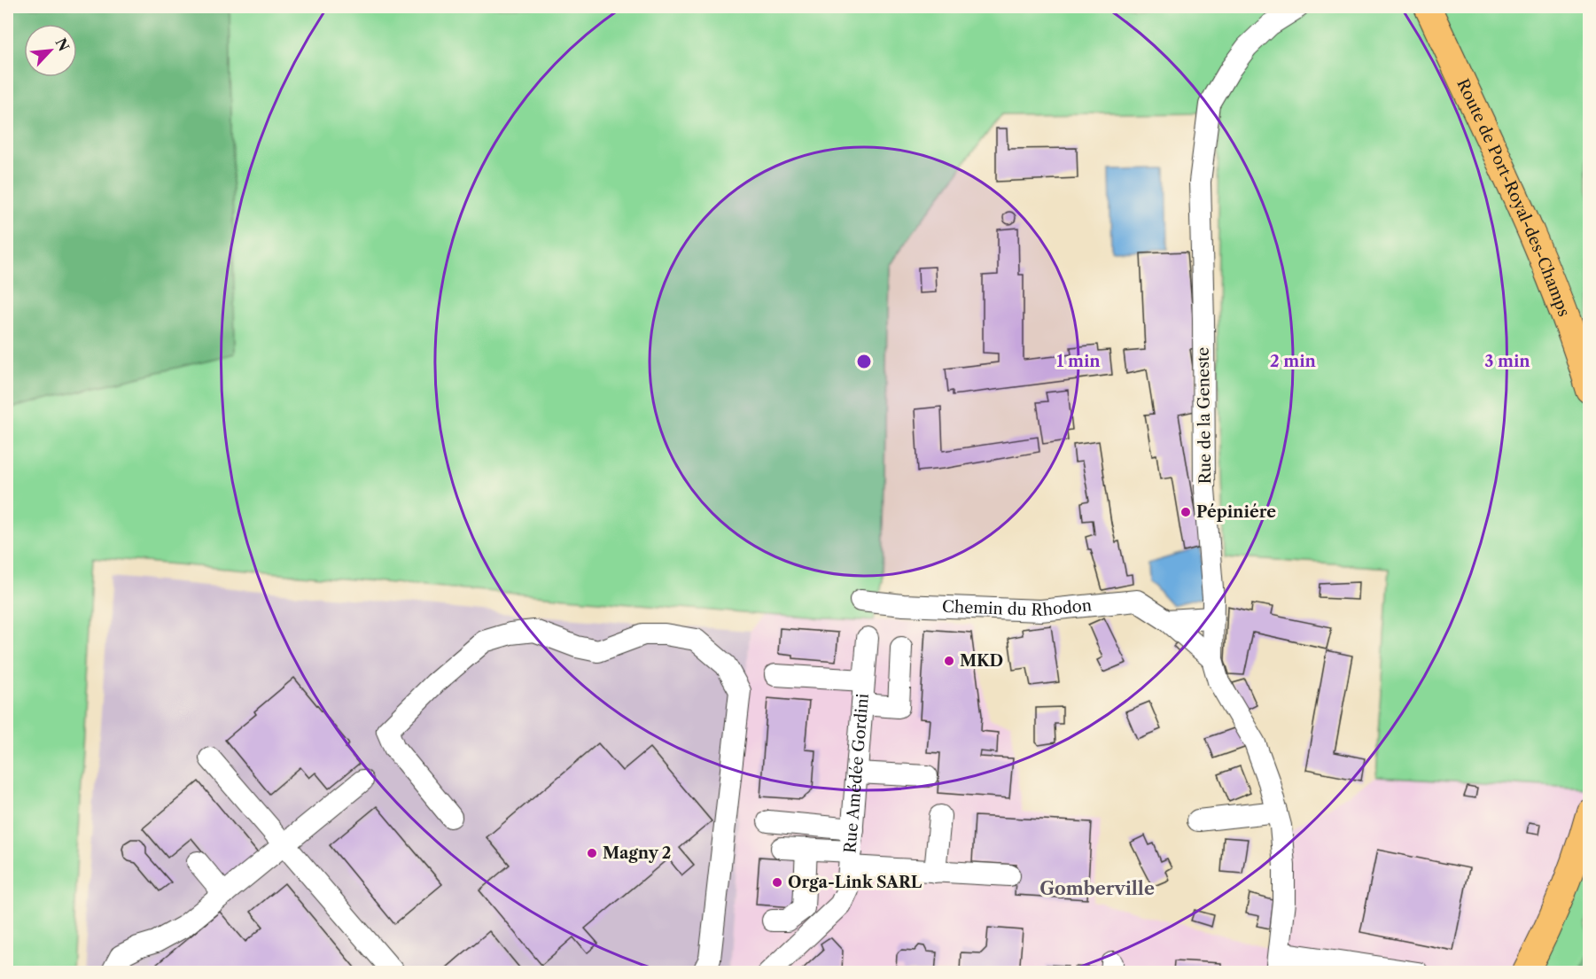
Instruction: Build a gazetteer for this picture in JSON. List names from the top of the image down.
{
  "streets": {
    "main road": ["Route de Port-Royal-des-Champs"],
    "street": ["Rue de la Geneste", "Chemin du Rhodon", "Rue Amédée Gordini"]
  },
  "crossings": [
    ["Rue de la Geneste", "Chemin du Rhodon"]
  ],
  "districts": ["Gomberville"],
  "places": [
    "Pépiniére",
    "MKD",
    "Magny 2",
    "Orga-Link SARL"
  ],
  "north": "top right",
  "rings": ["1 min", "2 min", "3 min"]
}
